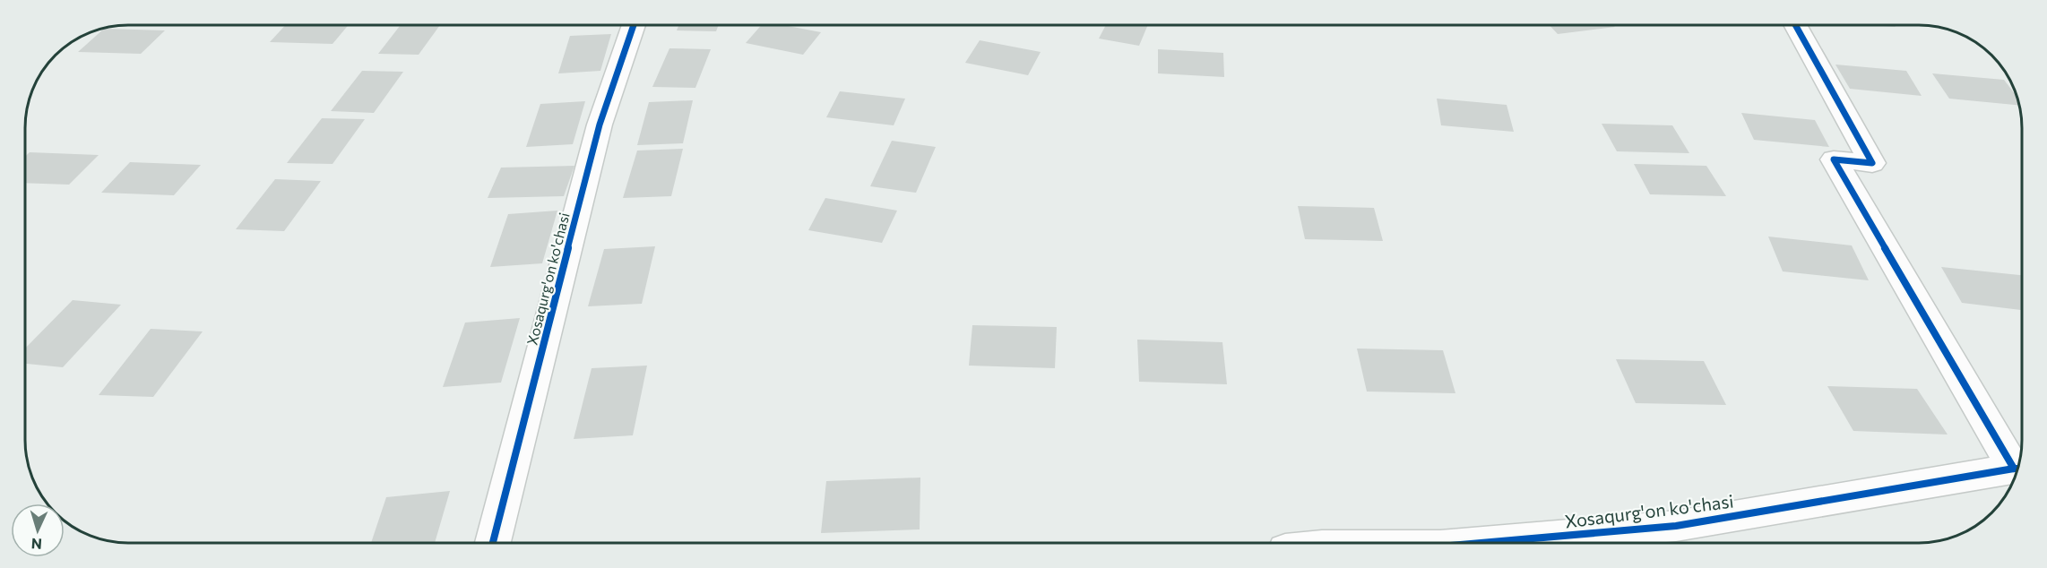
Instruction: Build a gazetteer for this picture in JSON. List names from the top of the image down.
{
  "streets": {
    "street": ["Xosaqurg'on ko'chasi"]
  },
  "north": "bottom"
}
